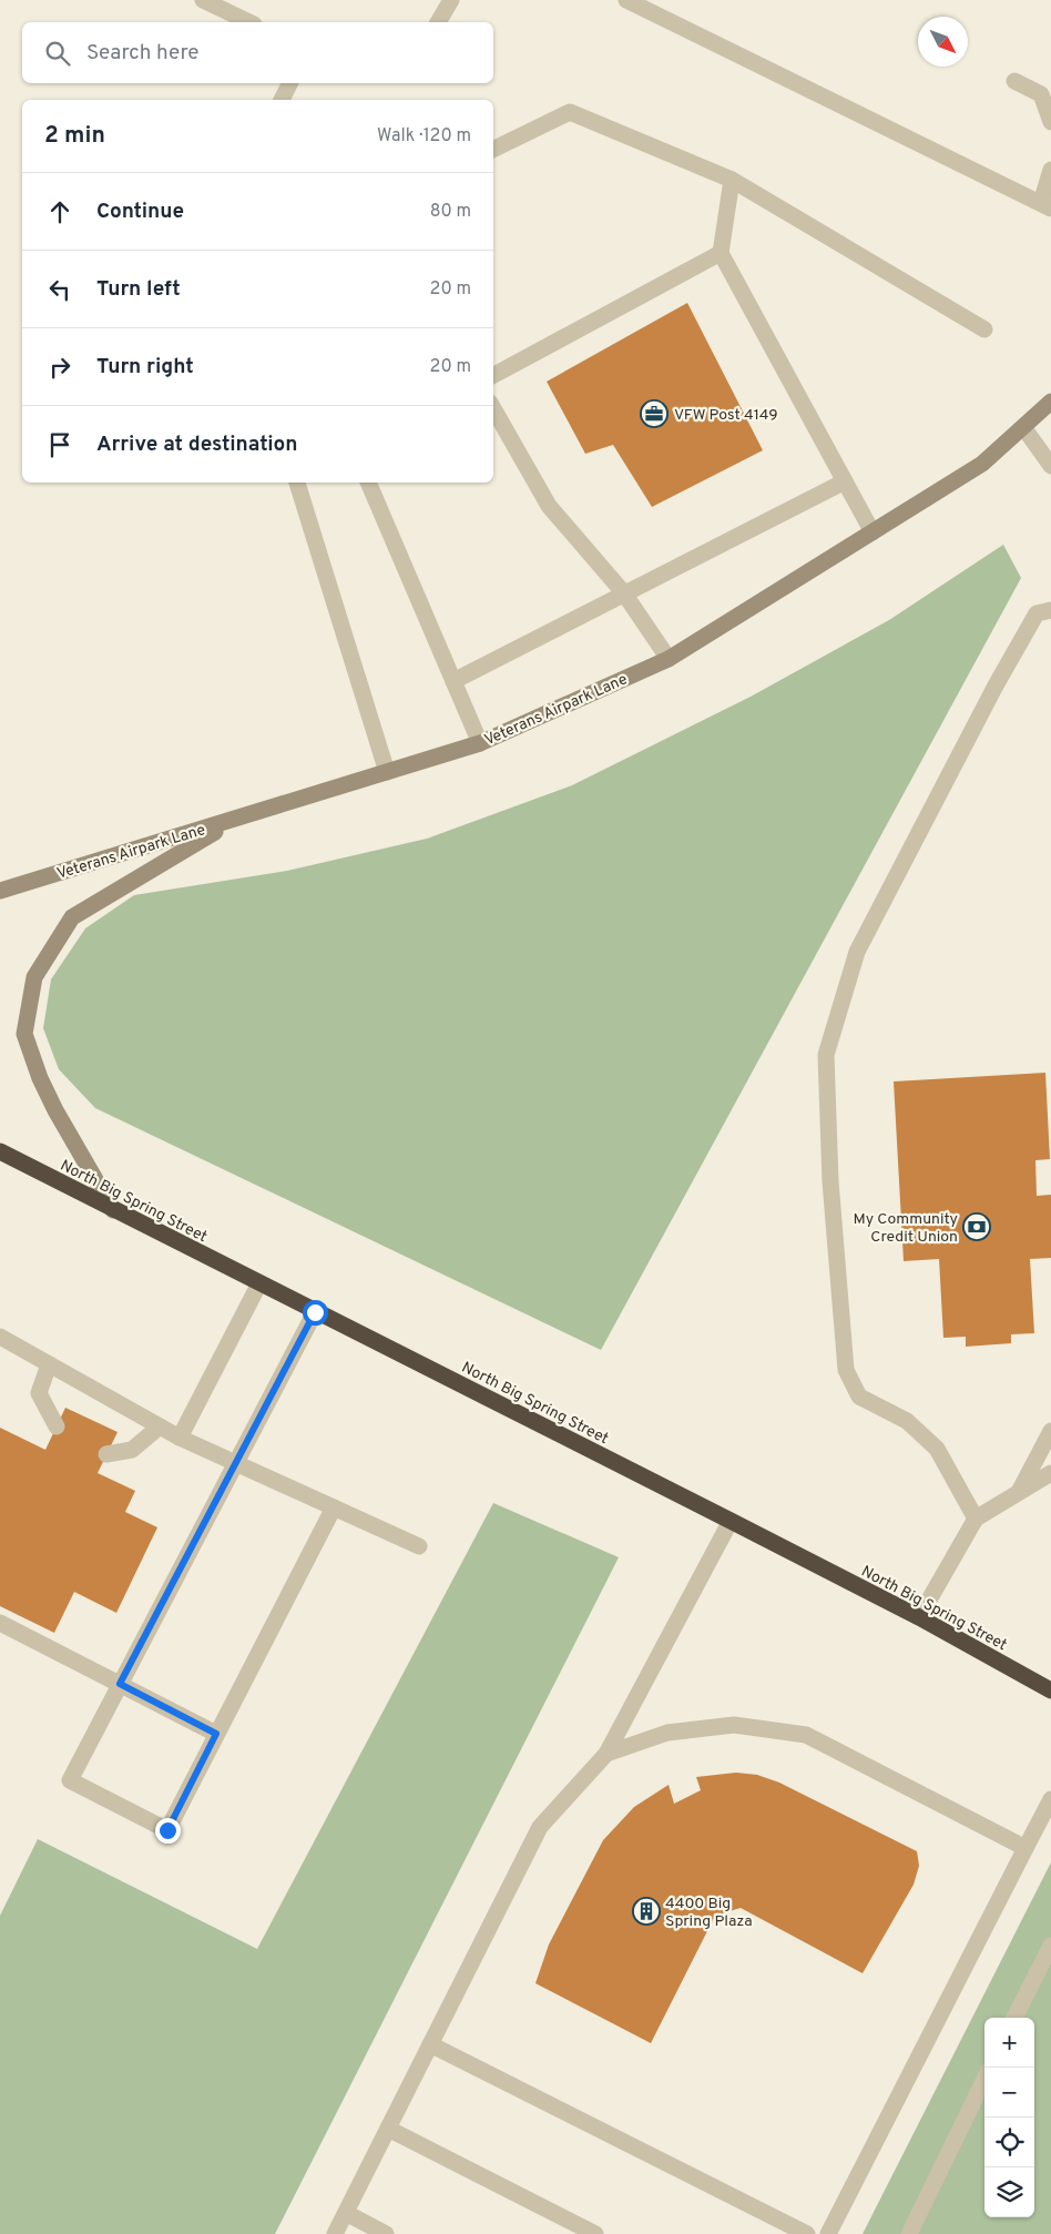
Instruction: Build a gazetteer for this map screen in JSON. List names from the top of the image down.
{
  "streets": {
    "highway": ["North Big Spring Street"],
    "street": ["Veterans Airpark Lane"]
  },
  "places": {
    "office": ["VFW Post 4149"],
    "bank": ["My Community Credit Union"],
    "building": ["4400 Big Spring Plaza"]
  },
  "north": "bottom right",
  "page": {
    "search": "Search here",
    "heading": ["2 min", "Walk · 120 m"],
    "list": [
      ["Continue", "80 m"],
      ["Turn left", "20 m"],
      ["Turn right", "20 m"],
      "Arrive at destination"
    ],
    "map_buttons": ["+", "−"]
  }
}
